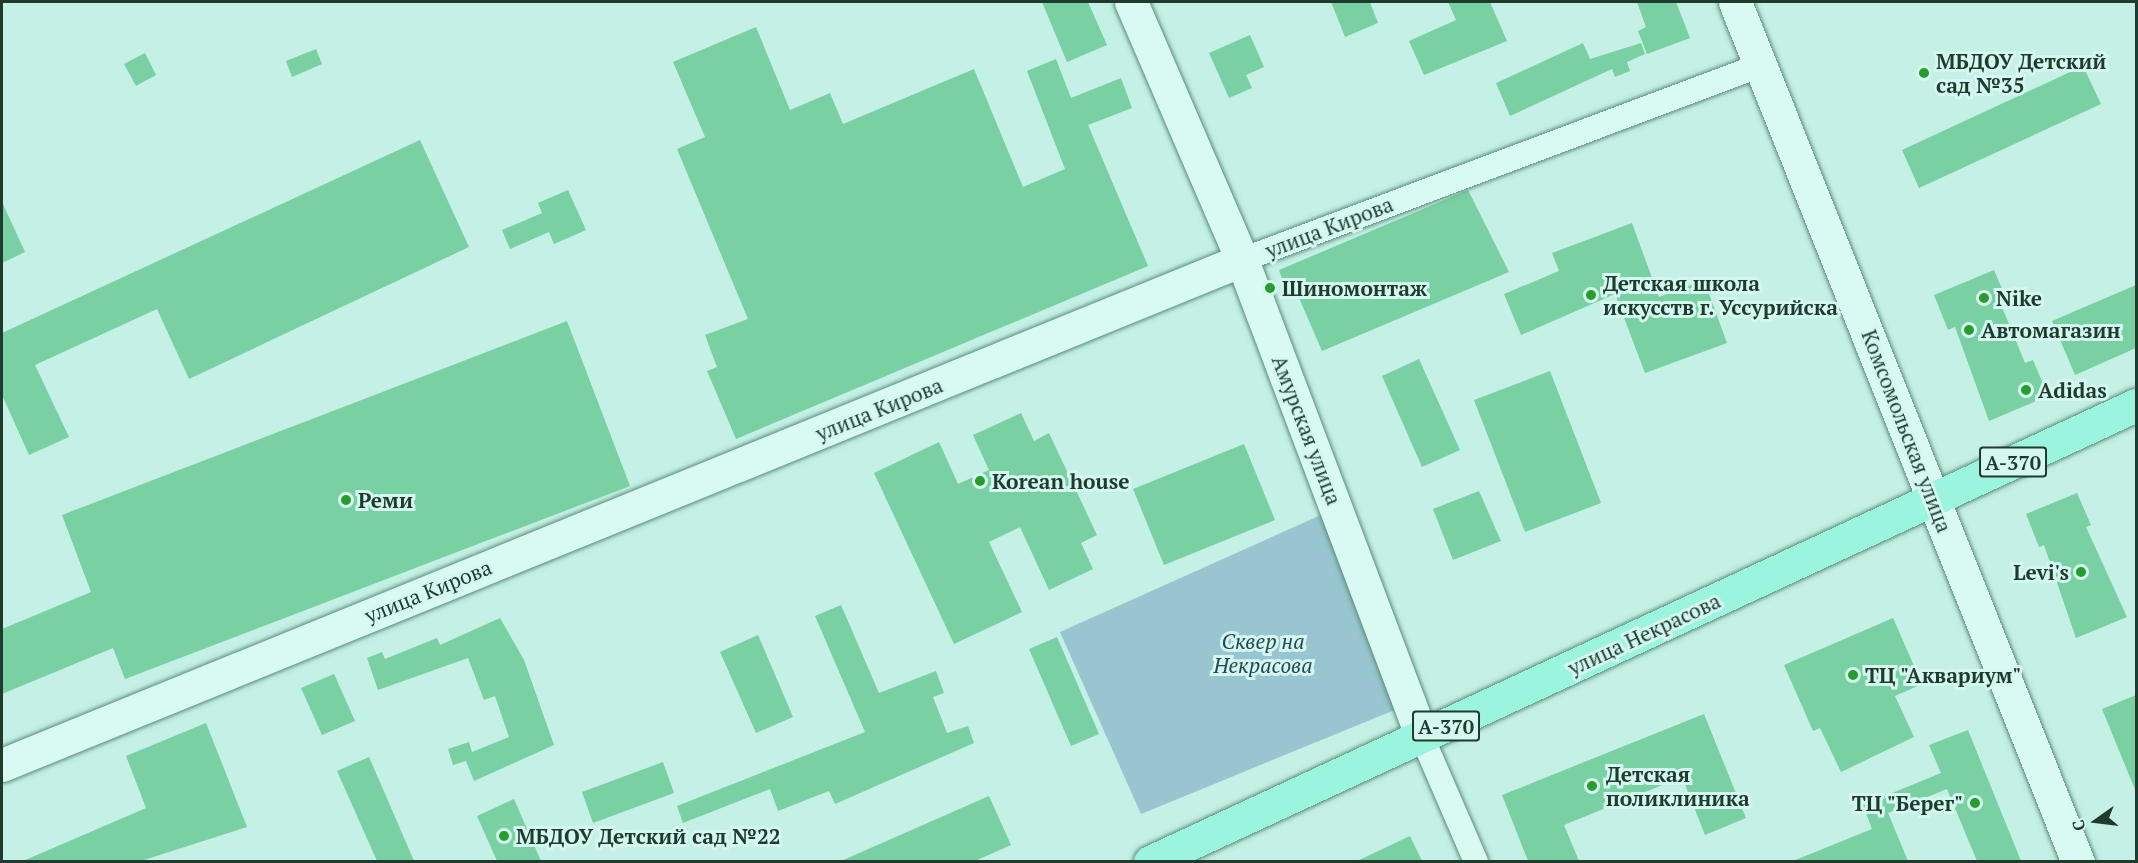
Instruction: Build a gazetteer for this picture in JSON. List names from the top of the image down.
{
  "streets": {
    "main road": [
      "улица Кирова",
      "Амурская улица",
      "Комсомольская улица",
      "А-370",
      "улица Некрасова"
    ]
  },
  "crossings": [
    ["улица Кирова", "Амурская улица"],
    ["улица Кирова", "Комсомольская улица"],
    ["Амурская улица", "улица Некрасова"],
    ["Комсомольская улица", "улица Некрасова"]
  ],
  "parks": ["Сквер на Некрасова"],
  "places": [
    "МБДОУ Детский сад №35",
    "Шиномонтаж",
    "Детская школа искусств г. Уссурийска",
    "Nike",
    "Автомагазин",
    "Adidas",
    "Korean house",
    "Реми",
    "Levi's",
    "ТЦ \"Аквариум\"",
    "Детская поликлиника",
    "ТЦ \"Берег\"",
    "МБДОУ Детский сад №22"
  ],
  "north": "left"
}
